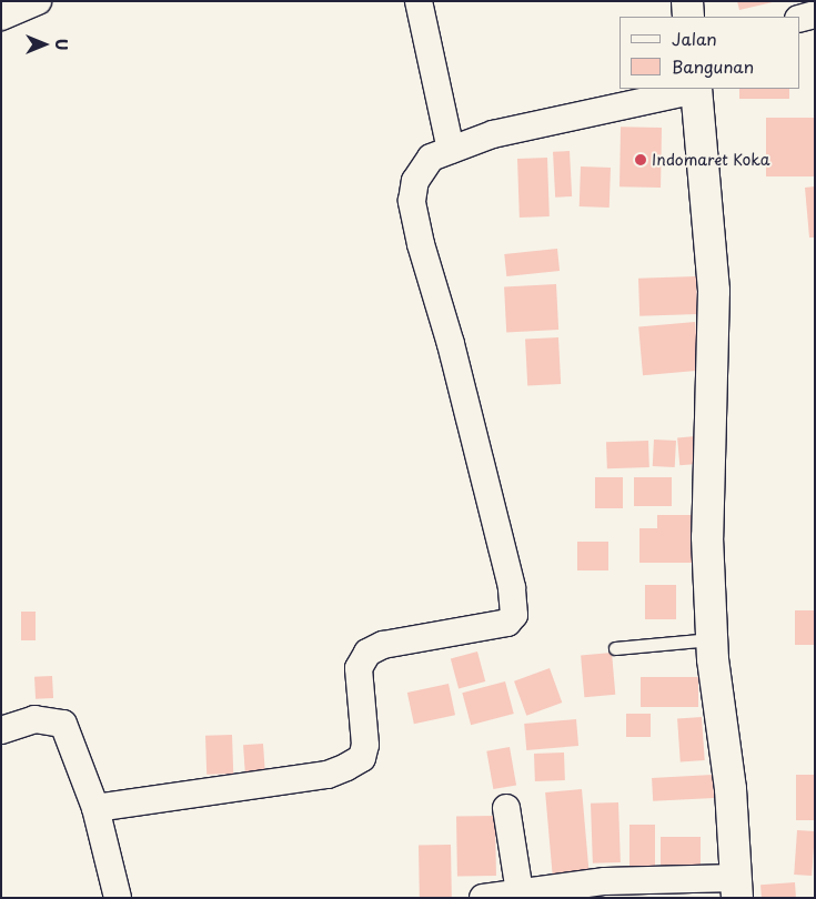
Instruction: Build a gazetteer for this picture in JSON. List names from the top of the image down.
{
  "places": ["Indomaret Koka"],
  "legend": ["Jalan", "Bangunan"],
  "north": "right"
}
